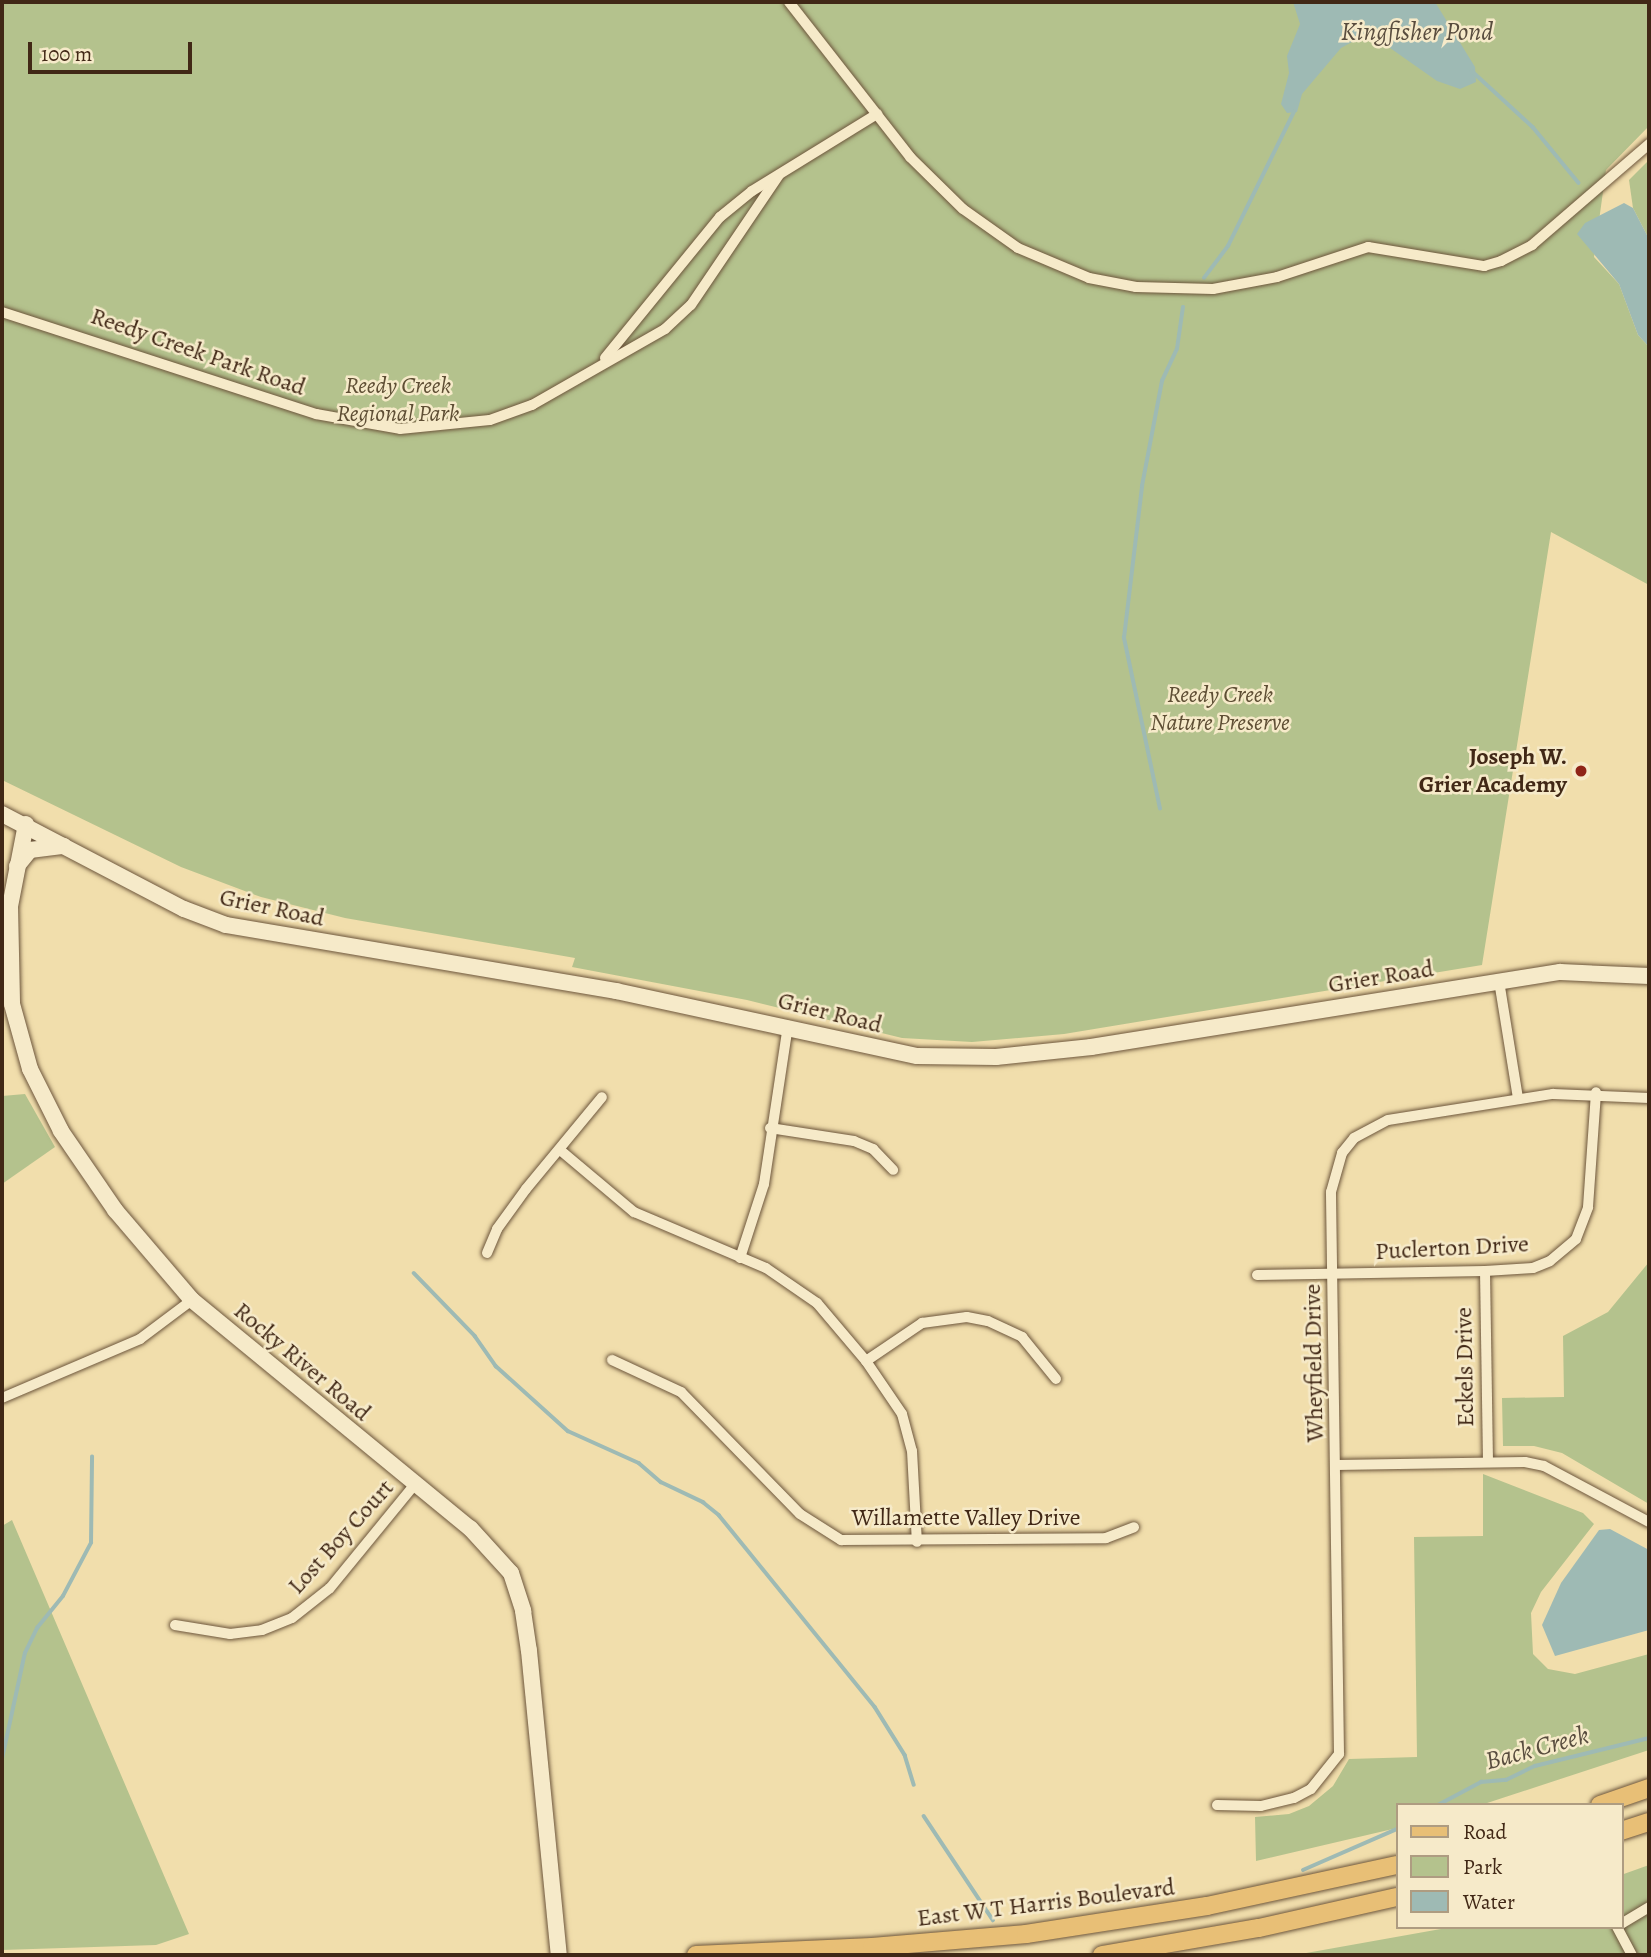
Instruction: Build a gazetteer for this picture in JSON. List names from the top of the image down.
{
  "streets": {
    "main road": ["East W T Harris Boulevard"],
    "street": [
      "Reedy Creek Park Road",
      "Grier Road",
      "Puclerton Drive",
      "Rocky River Road",
      "Wheyfield Drive",
      "Eckels Drive",
      "Willamette Valley Drive",
      "Lost Boy Court"
    ]
  },
  "crossings": [
    ["Grier Road", "Rocky River Road"],
    ["Puclerton Drive", "Wheyfield Drive"],
    ["Puclerton Drive", "Eckels Drive"],
    ["Rocky River Road", "Lost Boy Court"]
  ],
  "water": ["Kingfisher Pond", "Back Creek"],
  "parks": ["Reedy Creek Regional Park", "Reedy Creek Nature Preserve"],
  "places": ["Joseph W. Grier Academy"],
  "legend": ["Road", "Park", "Water"],
  "scale_bar": "100 m"
}
